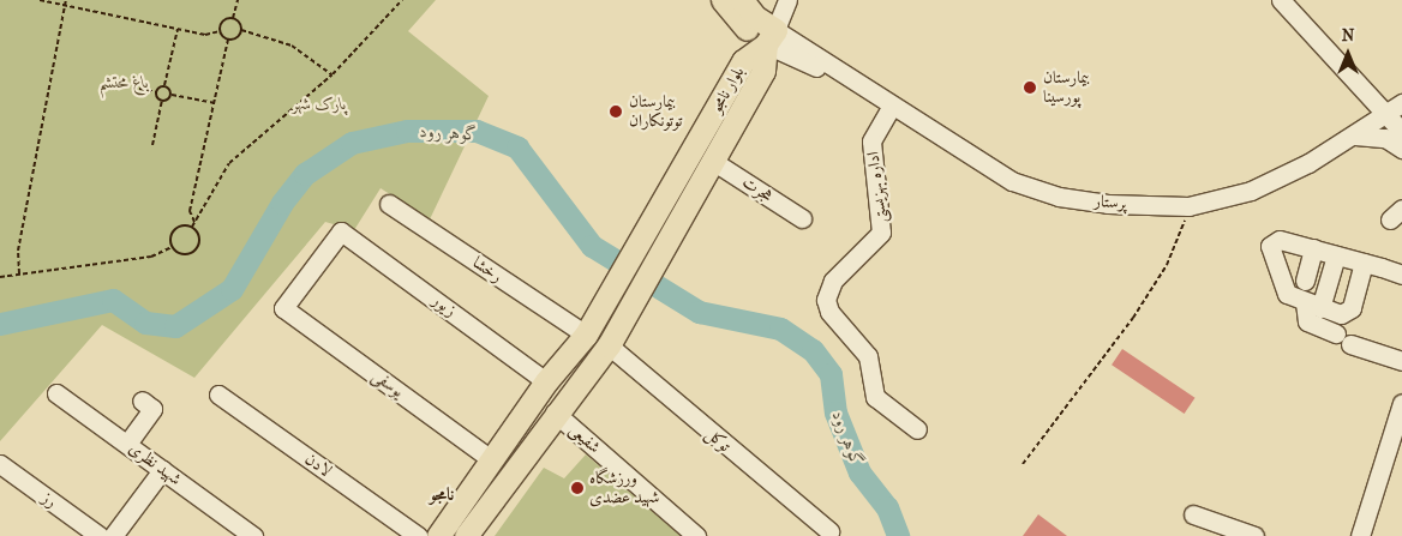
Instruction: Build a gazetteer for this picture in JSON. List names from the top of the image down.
{
  "streets": {
    "main road": ["بلوار نامجو"],
    "street": [
      "اداره بهزیستی",
      "هجرت",
      "پرستار",
      "رخشا",
      "زیور",
      "یوسفی",
      "شفیعی",
      "توکل",
      "شهید نظری",
      "لادن",
      "رز"
    ]
  },
  "crossings": [
    ["بلوار نامجو", "هجرت"],
    ["بلوار نامجو", "پرستار"],
    ["بلوار نامجو", "رخشا"],
    ["بلوار نامجو", "زیور"],
    ["بلوار نامجو", "یوسفی"],
    ["بلوار نامجو", "شفیعی"],
    ["بلوار نامجو", "توکل"],
    ["اداره بهزیستی", "پرستار"],
    ["زیور", "یوسفی"]
  ],
  "districts": ["نامجو"],
  "water": ["گوهر رود"],
  "parks": ["باغ محتشم", "پارک شهر"],
  "places": ["بیمارستان پورسینا", "بیمارستان توتونکاران", "ورزشگاه شهید عضدی"],
  "north": "top"
}
